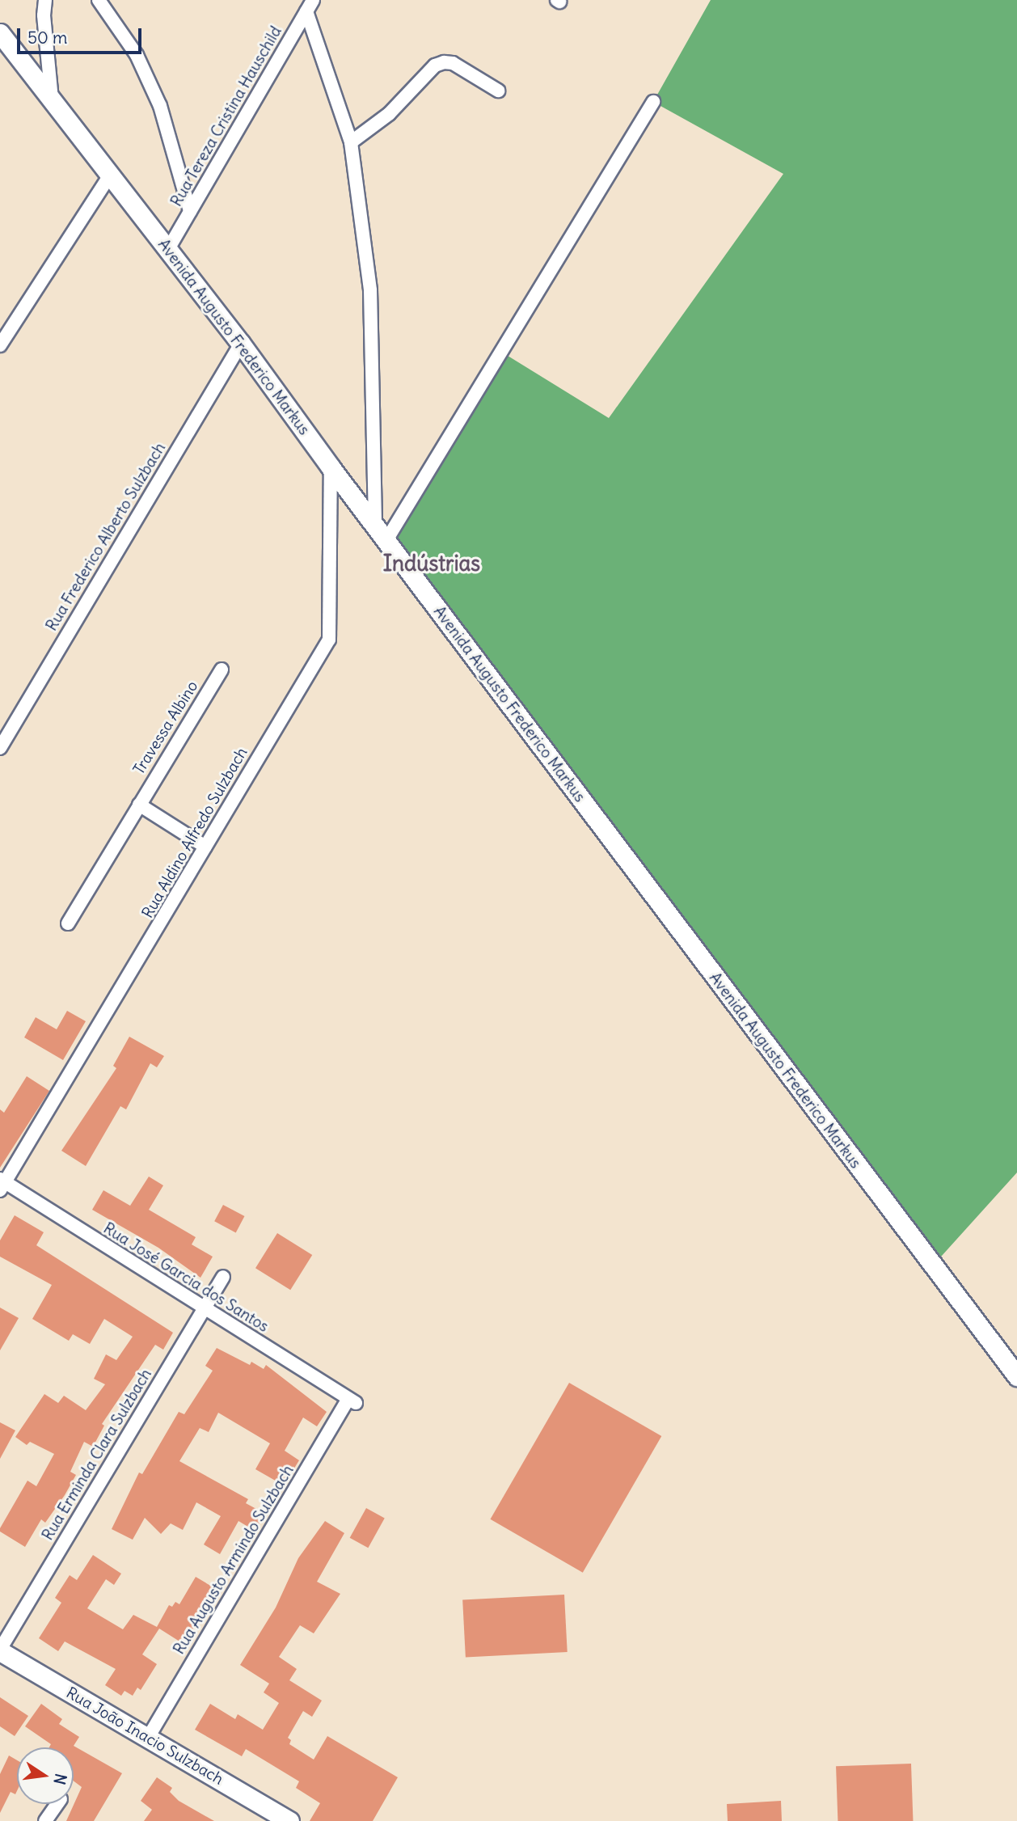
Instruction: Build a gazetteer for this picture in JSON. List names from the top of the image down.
{
  "streets": {
    "street": [
      "Rua Tereza Cristina Hauschild",
      "Avenida Augusto Frederico Markus",
      "Rua Frederico Alberto Sulzbach",
      "Travessa Albino",
      "Rua Aldino Alfredo Sulzbach",
      "Rua José Garcia dos Santos",
      "Rua Erminda Clara Sulzbach",
      "Rua Augusto Armindo Sulzbach",
      "Rua João Inacio Sulzbach"
    ]
  },
  "crossings": [
    ["Rua Tereza Cristina Hauschild", "Avenida Augusto Frederico Markus"],
    ["Avenida Augusto Frederico Markus", "Rua Frederico Alberto Sulzbach"],
    ["Avenida Augusto Frederico Markus", "Rua Aldino Alfredo Sulzbach"],
    ["Rua Aldino Alfredo Sulzbach", "Rua José Garcia dos Santos"],
    ["Rua José Garcia dos Santos", "Rua Erminda Clara Sulzbach"],
    ["Rua José Garcia dos Santos", "Rua Augusto Armindo Sulzbach"],
    ["Rua Erminda Clara Sulzbach", "Rua João Inacio Sulzbach"],
    ["Rua Augusto Armindo Sulzbach", "Rua João Inacio Sulzbach"]
  ],
  "districts": ["Indústrias"],
  "scale_bar": "50 m",
  "north": "right"
}
